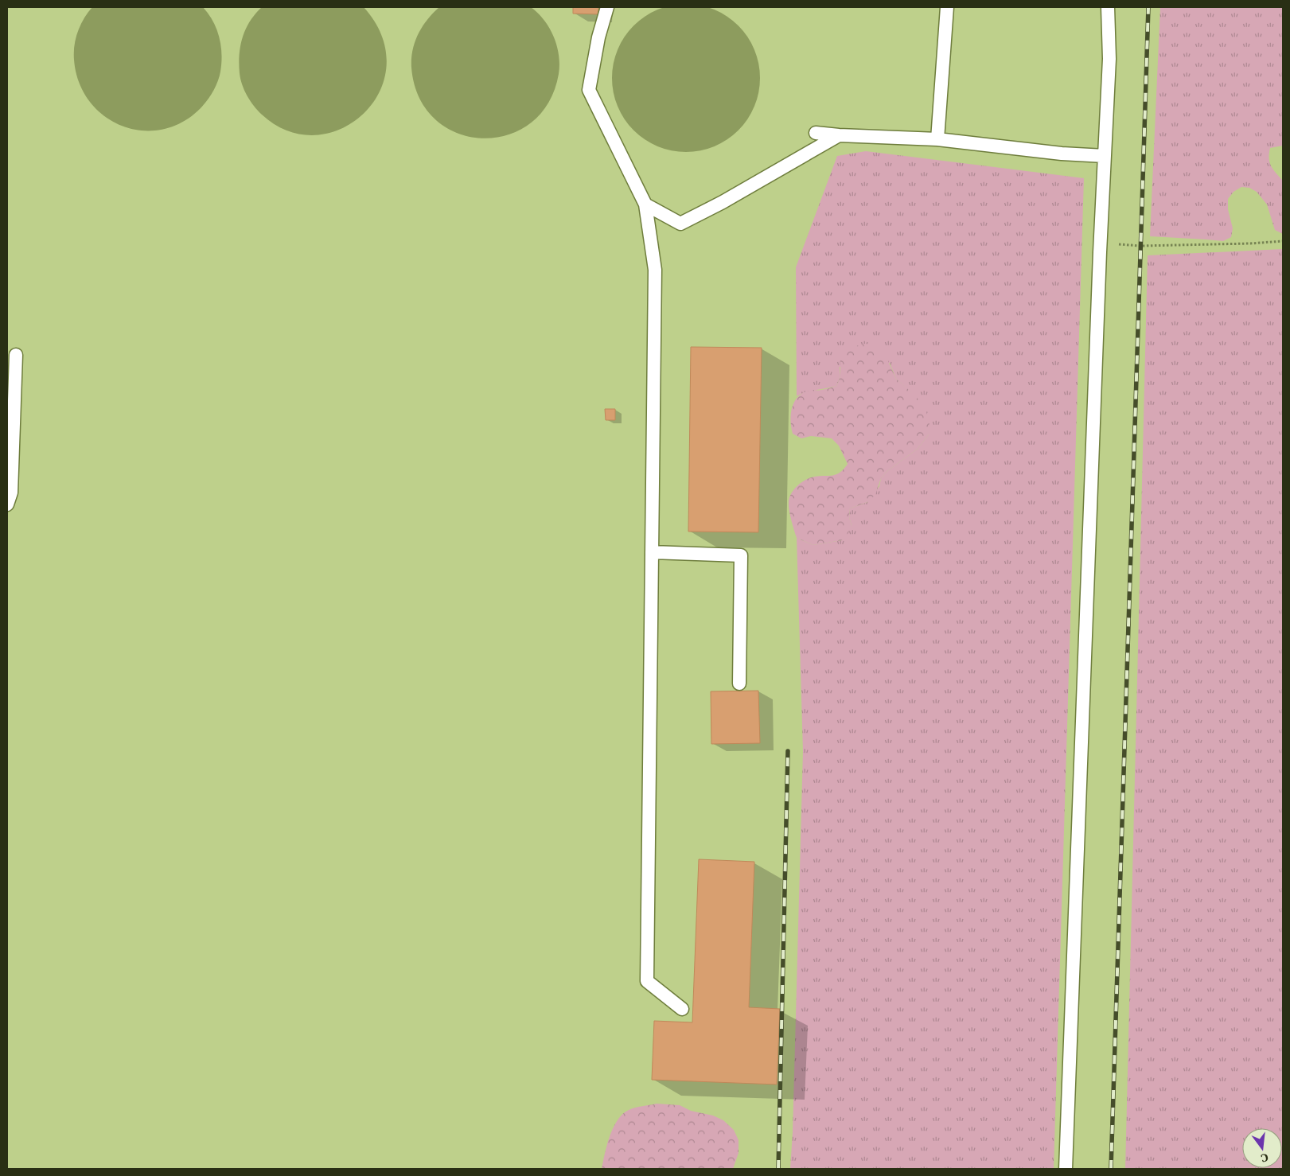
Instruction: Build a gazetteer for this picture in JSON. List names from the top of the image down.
{
  "north": "bottom"
}
